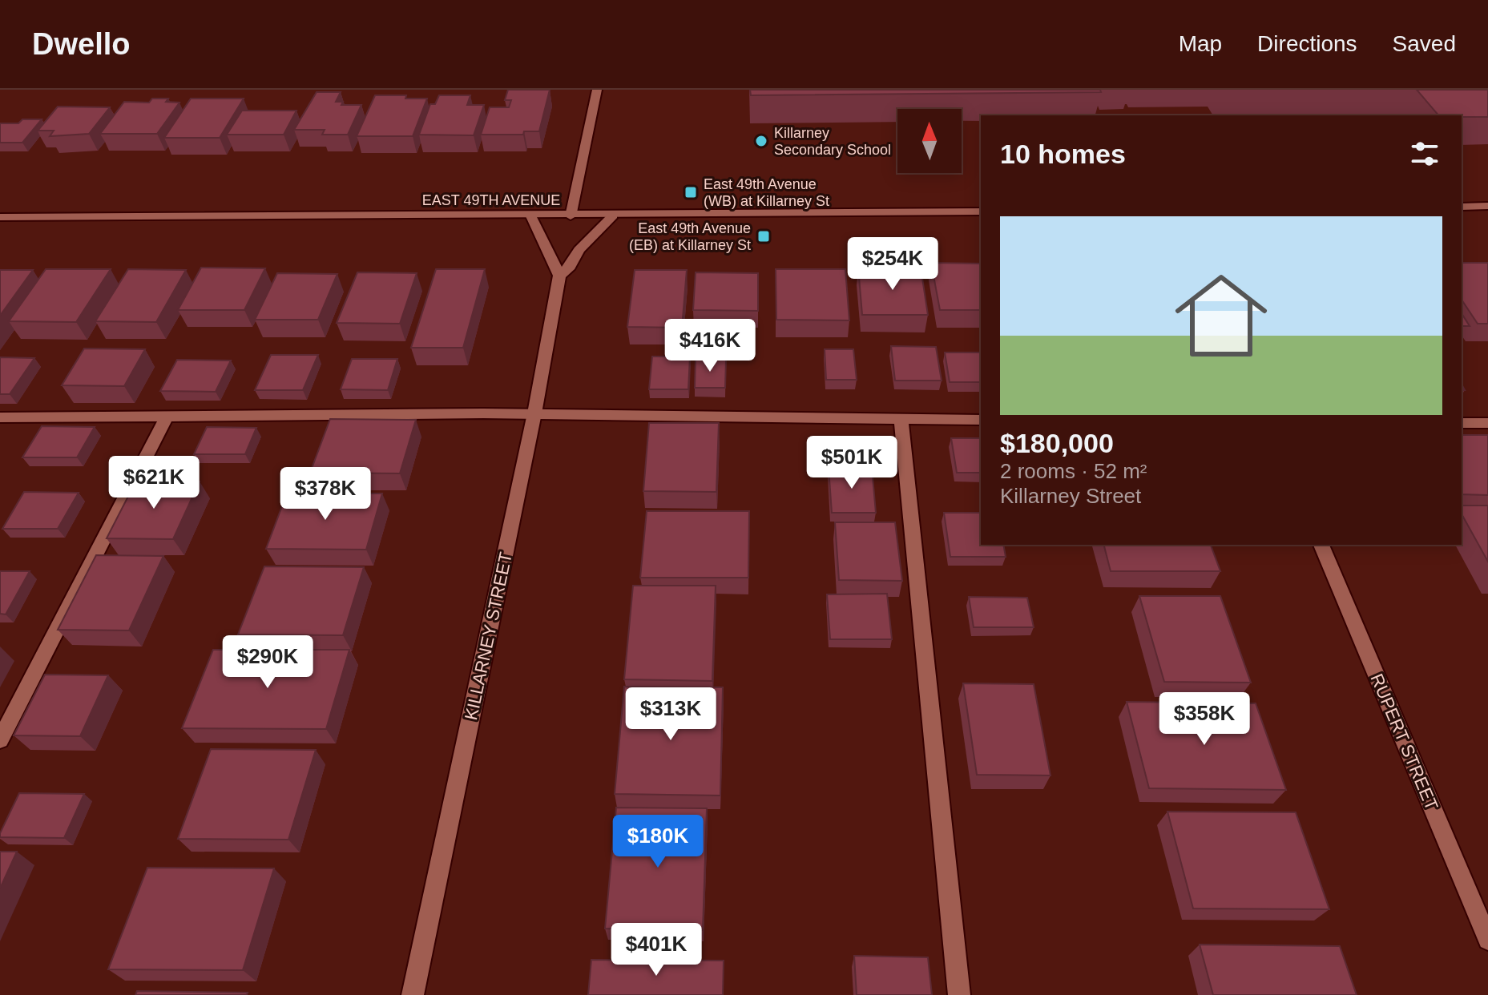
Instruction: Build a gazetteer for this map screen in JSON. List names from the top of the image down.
{
  "streets": {
    "street": ["EAST 49TH AVENUE", "KILLARNEY STREET", "RUPERT STREET"]
  },
  "places": {
    "other": ["Killarney Secondary School"],
    "transit": ["East 49th Avenue (WB) at Killarney St", "East 49th Avenue (EB) at Killarney St"]
  },
  "north": "top",
  "page": {
    "header": "Dwello",
    "nav": ["Map", "Directions", "Saved"],
    "heading": "10 homes",
    "list": [
      {
        "name": "$180,000",
        "note": "2 rooms · 52 m² · Killarney Street"
      }
    ],
    "price": [
      "$254K",
      "$416K",
      "$501K",
      "$621K",
      "$378K",
      "$290K",
      "$313K",
      "$358K",
      "$180K",
      "$401K"
    ]
  }
}
